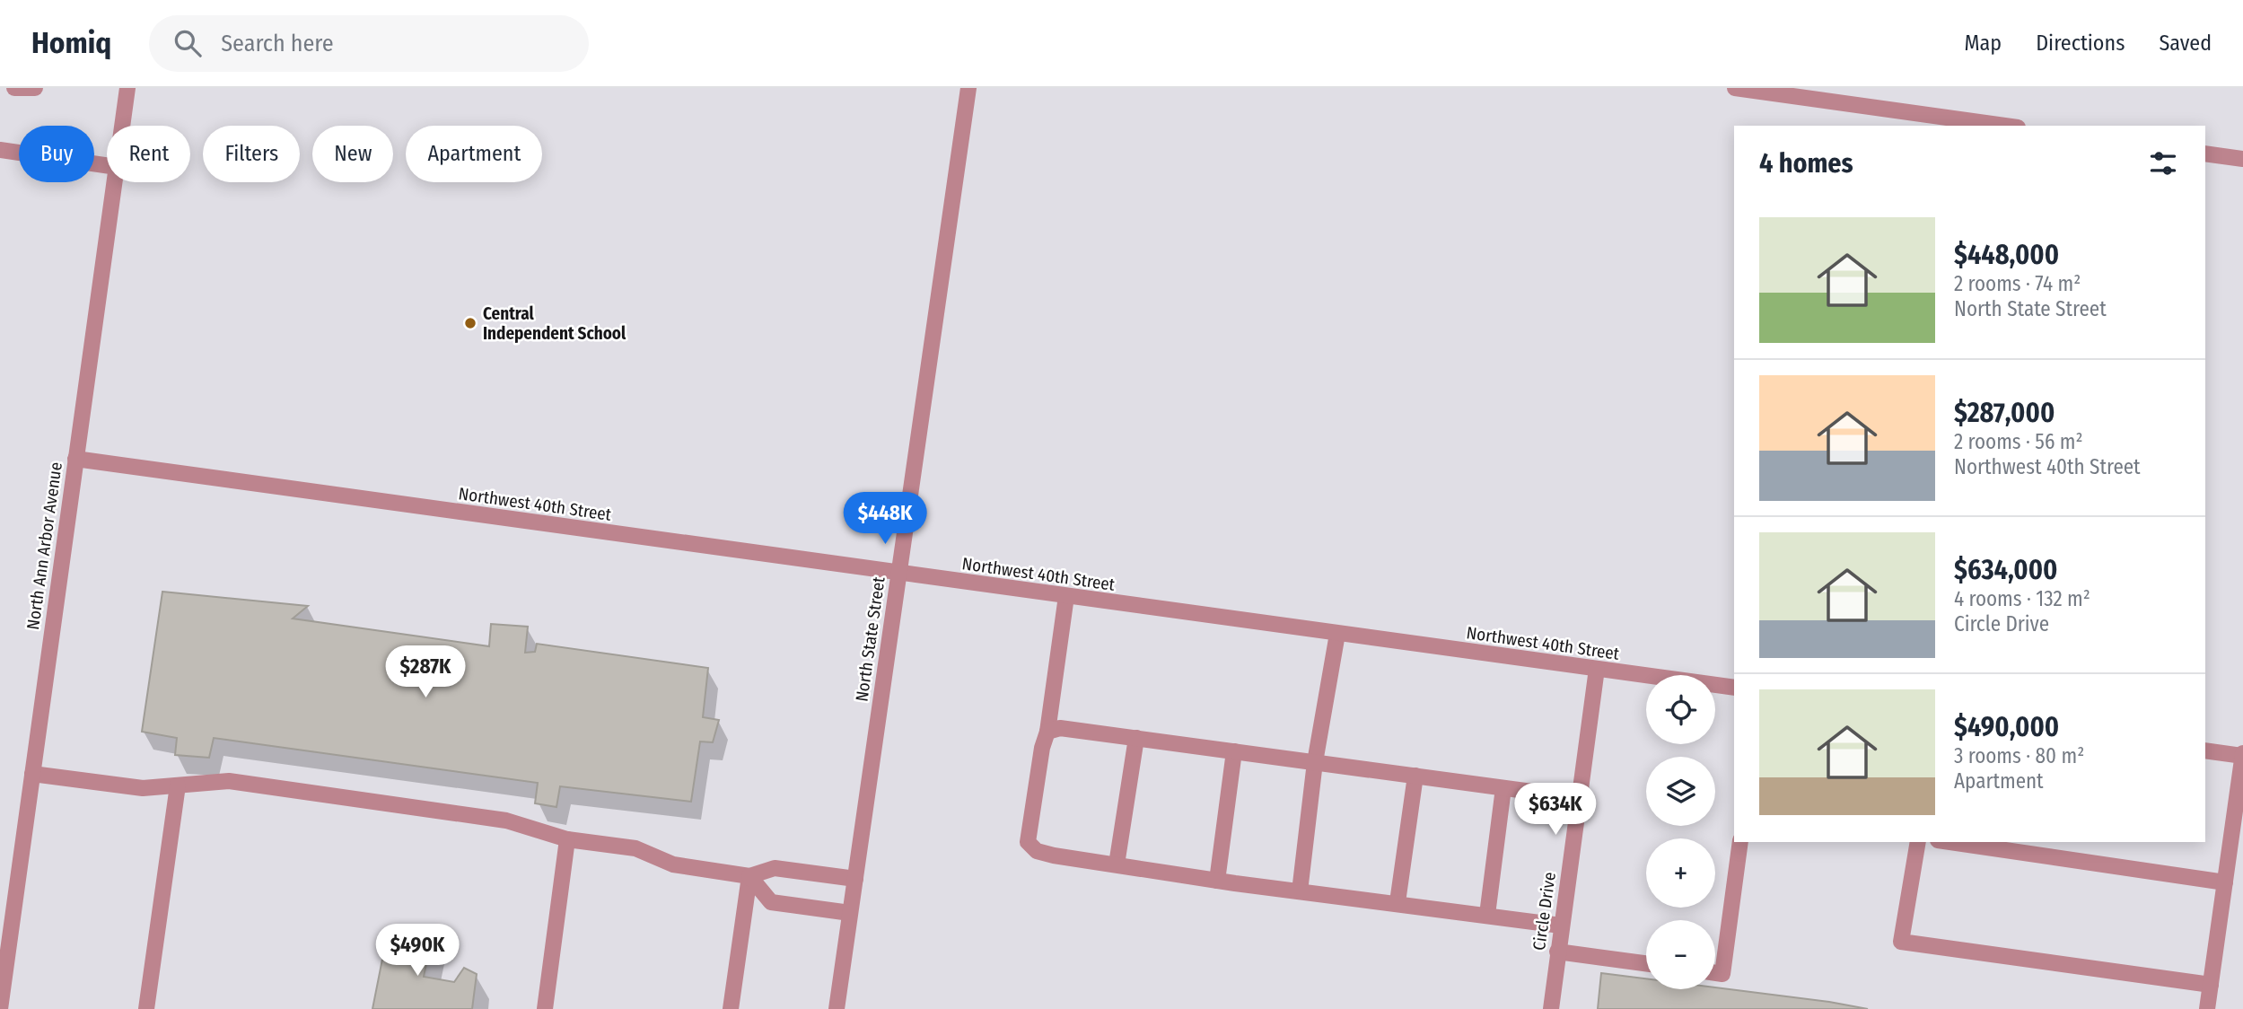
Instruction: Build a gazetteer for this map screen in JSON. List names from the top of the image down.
{
  "streets": {
    "street": [
      "Northwest 40th Street",
      "North Ann Arbor Avenue",
      "North State Street",
      "Circle Drive"
    ]
  },
  "crossings": [
    ["Northwest 40th Street", "North Ann Arbor Avenue"],
    ["Northwest 40th Street", "North State Street"],
    ["Northwest 40th Street", "Circle Drive"]
  ],
  "places": ["Central Independent School"],
  "page": {
    "header": "Homiq",
    "search": "Search here",
    "nav": ["Map", "Directions", "Saved"],
    "chip": [
      "Buy",
      "Rent",
      "Filters",
      "New",
      "Apartment"
    ],
    "heading": "4 homes",
    "list": [
      {
        "name": "$448,000",
        "note": "2 rooms · 74 m² · North State Street"
      },
      {
        "name": "$287,000",
        "note": "2 rooms · 56 m² · Northwest 40th Street"
      },
      {
        "name": "$634,000",
        "note": "4 rooms · 132 m² · Circle Drive"
      },
      {
        "name": "$490,000",
        "note": "3 rooms · 80 m² · Apartment"
      }
    ],
    "price": [
      "$448K",
      "$287K",
      "$634K",
      "$490K"
    ],
    "map_buttons": ["+", "−"]
  }
}
